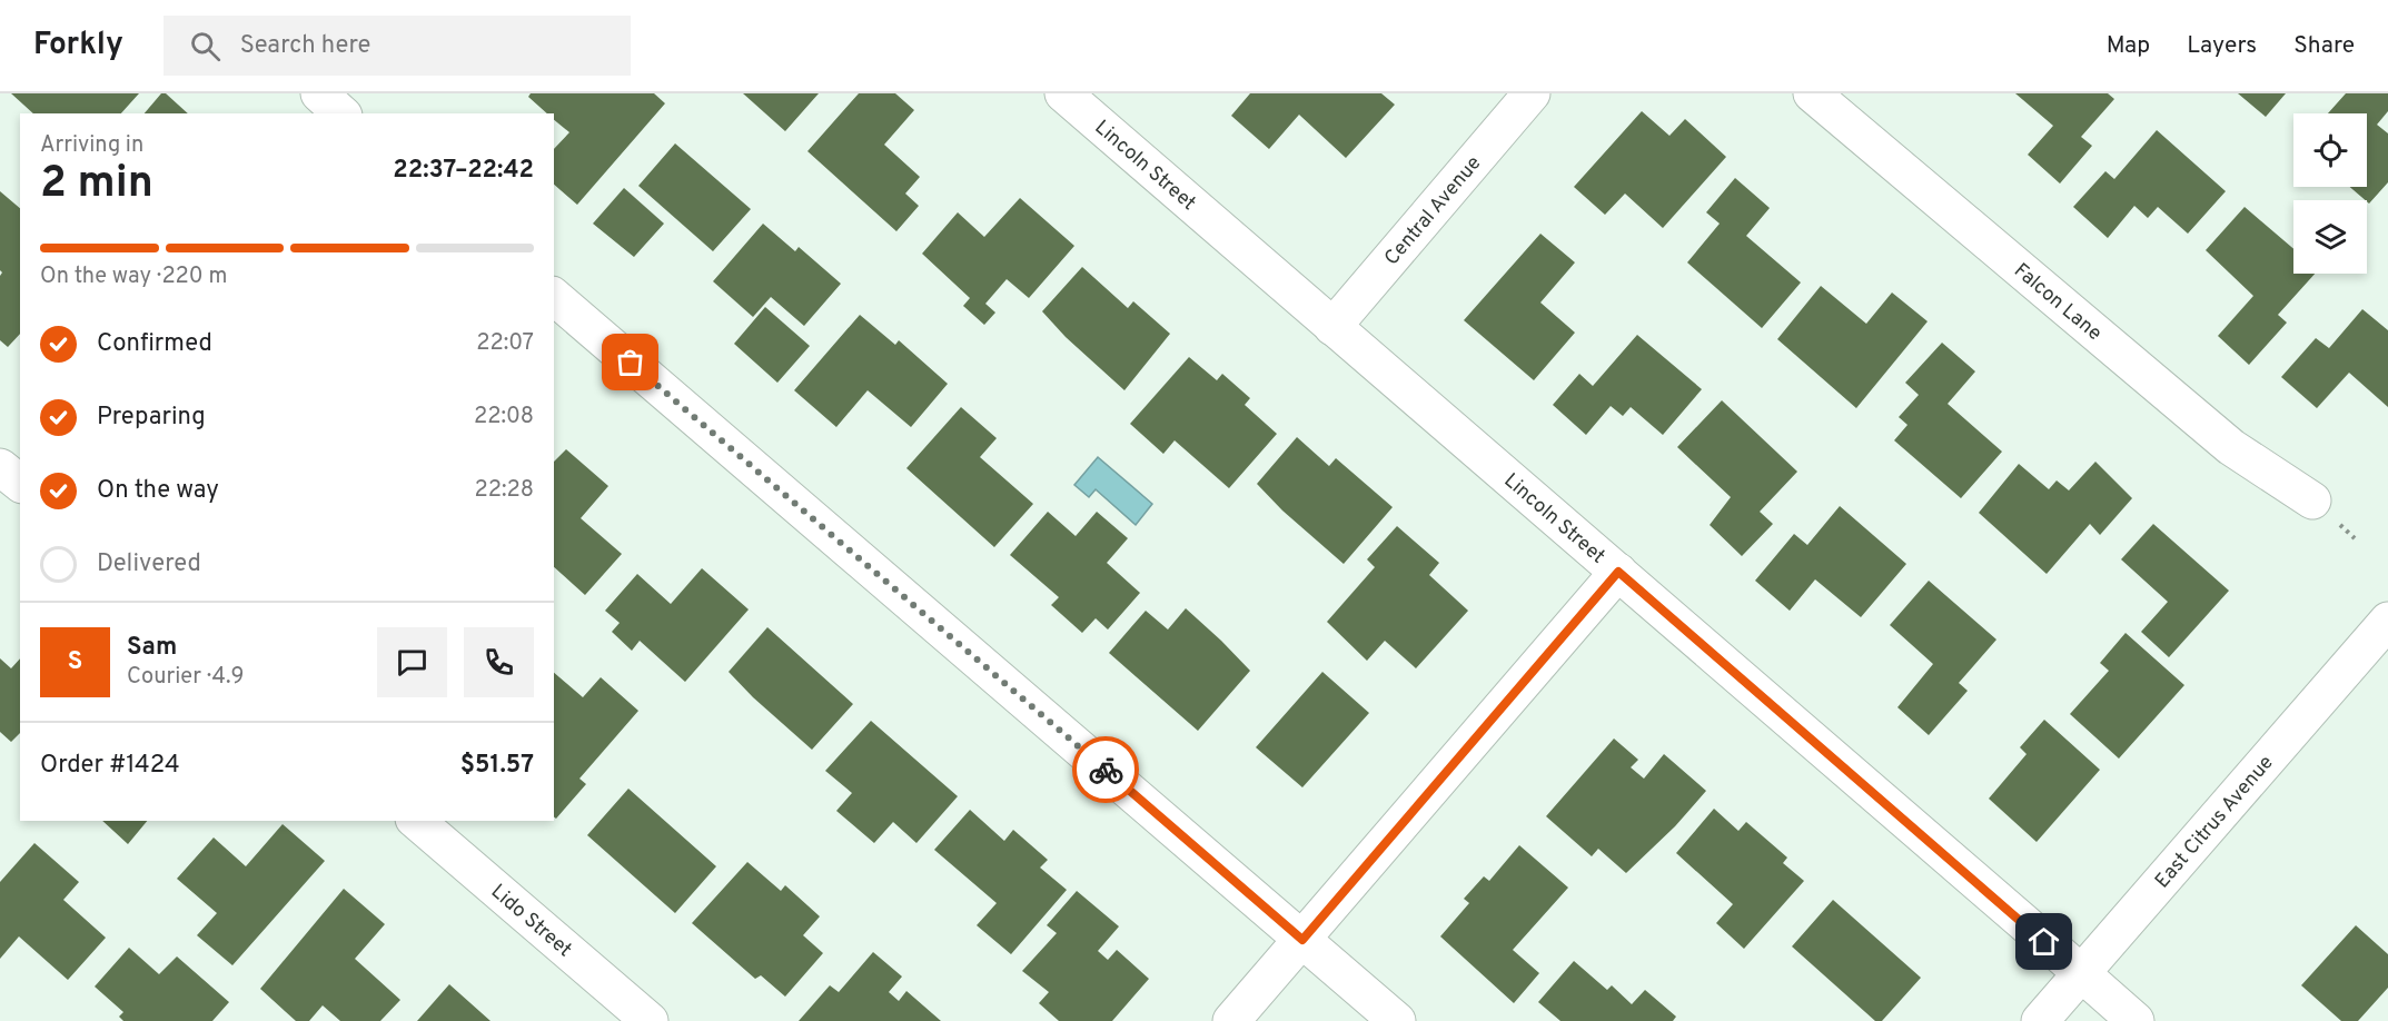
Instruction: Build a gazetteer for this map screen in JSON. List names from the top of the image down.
{
  "streets": {
    "street": [
      "Lincoln Street",
      "Central Avenue",
      "Falcon Lane",
      "East Citrus Avenue",
      "Lido Street"
    ]
  },
  "crossings": [
    ["Lincoln Street", "Central Avenue"],
    ["Lincoln Street", "East Citrus Avenue"]
  ],
  "page": {
    "header": "Forkly",
    "search": "Search here",
    "nav": ["Map", "Layers", "Share"],
    "heading": ["2 min", "Arriving in", "22:37–22:42"],
    "panel": [
      "Sam",
      "Courier · 4.9",
      "Order #1424",
      "$51.57"
    ],
    "bar": "On the way · 220 m",
    "list": [
      ["Confirmed", "22:07"],
      ["Preparing", "22:08"],
      ["On the way", "22:28"],
      "Delivered"
    ],
    "round": "S"
  }
}
